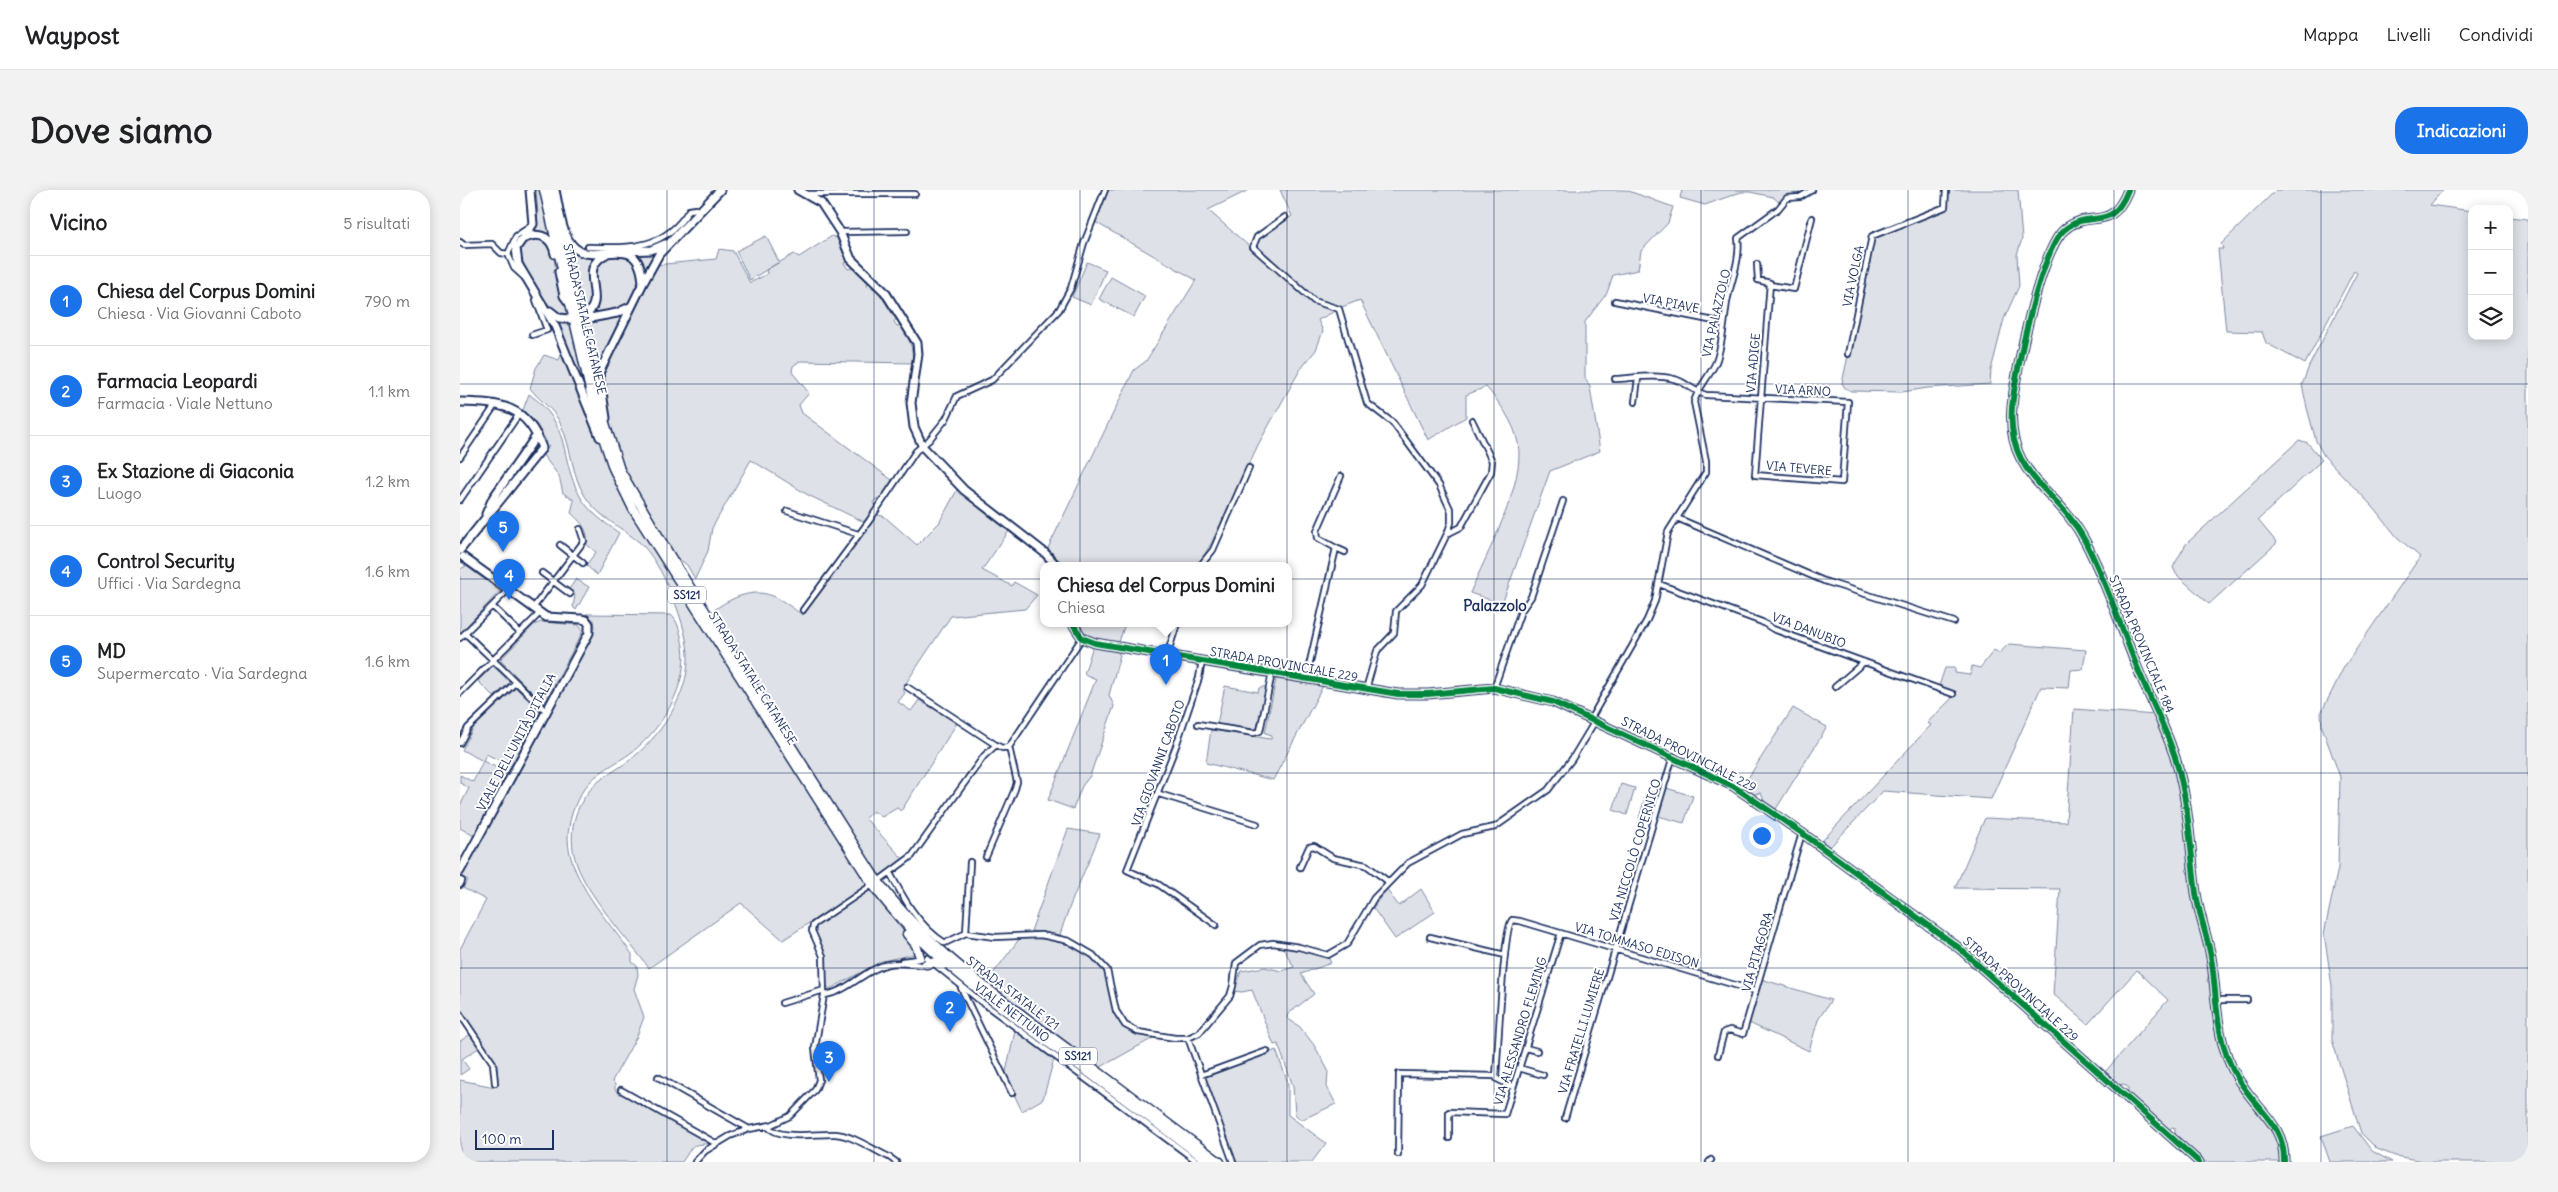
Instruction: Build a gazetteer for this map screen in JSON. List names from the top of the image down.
{
  "streets": {
    "main road": ["STRADA STATALE CATANESE", "SS121", "STRADA STATALE 121"],
    "street": [
      "VIA VOLGA",
      "VIA PIAVE",
      "VIA PALAZZOLO",
      "VIA ADIGE",
      "VIA ARNO",
      "VIA TEVERE",
      "VIA DANUBIO",
      "STRADA PROVINCIALE 184",
      "STRADA PROVINCIALE 229",
      "VIALE DELL'UNITÀ D'ITALIA",
      "VIA GIOVANNI CABOTO",
      "VIA NICCOLÒ COPERNICO",
      "VIA TOMMASO EDISON",
      "VIA PITAGORA",
      "VIALE NETTUNO",
      "VIA ALESSANDRO FLEMING",
      "VIA FRATELLI LUMIERE"
    ]
  },
  "crossings": [
    ["VIA PIAVE", "VIA PALAZZOLO"],
    ["VIA PALAZZOLO", "VIA ARNO"],
    ["VIA PALAZZOLO", "VIA DANUBIO"],
    ["VIA PALAZZOLO", "STRADA PROVINCIALE 229"],
    ["STRADA STATALE CATANESE", "STRADA STATALE 121"],
    ["STRADA STATALE CATANESE", "VIALE NETTUNO"],
    ["VIA ADIGE", "VIA ARNO"],
    ["VIA ADIGE", "VIA TEVERE"],
    ["VIA ARNO", "VIA TEVERE"],
    ["STRADA PROVINCIALE 229", "VIA GIOVANNI CABOTO"],
    ["STRADA PROVINCIALE 229", "VIA NICCOLÒ COPERNICO"],
    ["STRADA PROVINCIALE 229", "VIA PITAGORA"],
    ["VIA NICCOLÒ COPERNICO", "VIA TOMMASO EDISON"],
    ["VIA NICCOLÒ COPERNICO", "VIA FRATELLI LUMIERE"],
    ["VIA TOMMASO EDISON", "VIA PITAGORA"],
    ["VIA TOMMASO EDISON", "VIA ALESSANDRO FLEMING"],
    ["VIA TOMMASO EDISON", "VIA FRATELLI LUMIERE"],
    ["STRADA STATALE 121", "VIALE NETTUNO"]
  ],
  "districts": ["Palazzolo"],
  "scale_bar": "100 m",
  "page": {
    "header": "Waypost",
    "nav": ["Mappa", "Livelli", "Condividi"],
    "buttons": "Indicazioni",
    "title": "Dove siamo",
    "heading": ["Vicino", "5 risultati"],
    "map_buttons": ["+", "−"],
    "list": [
      {
        "mark": "1",
        "name": "Chiesa del Corpus Domini",
        "note": "Chiesa · Via Giovanni Caboto",
        "value": "790 m"
      },
      {
        "mark": "2",
        "name": "Farmacia Leopardi",
        "note": "Farmacia · Viale Nettuno",
        "value": "1.1 km"
      },
      {
        "mark": "3",
        "name": "Ex Stazione di Giaconia",
        "note": "Luogo",
        "value": "1.2 km"
      },
      {
        "mark": "4",
        "name": "Control Security",
        "note": "Uffici · Via Sardegna",
        "value": "1.6 km"
      },
      {
        "mark": "5",
        "name": "MD",
        "note": "Supermercato · Via Sardegna",
        "value": "1.6 km"
      }
    ],
    "pins": [
      "5",
      "4",
      "1",
      "2",
      "3"
    ],
    "popup": ["Chiesa del Corpus Domini", "Chiesa"],
    "scale": "100 m"
  }
}
